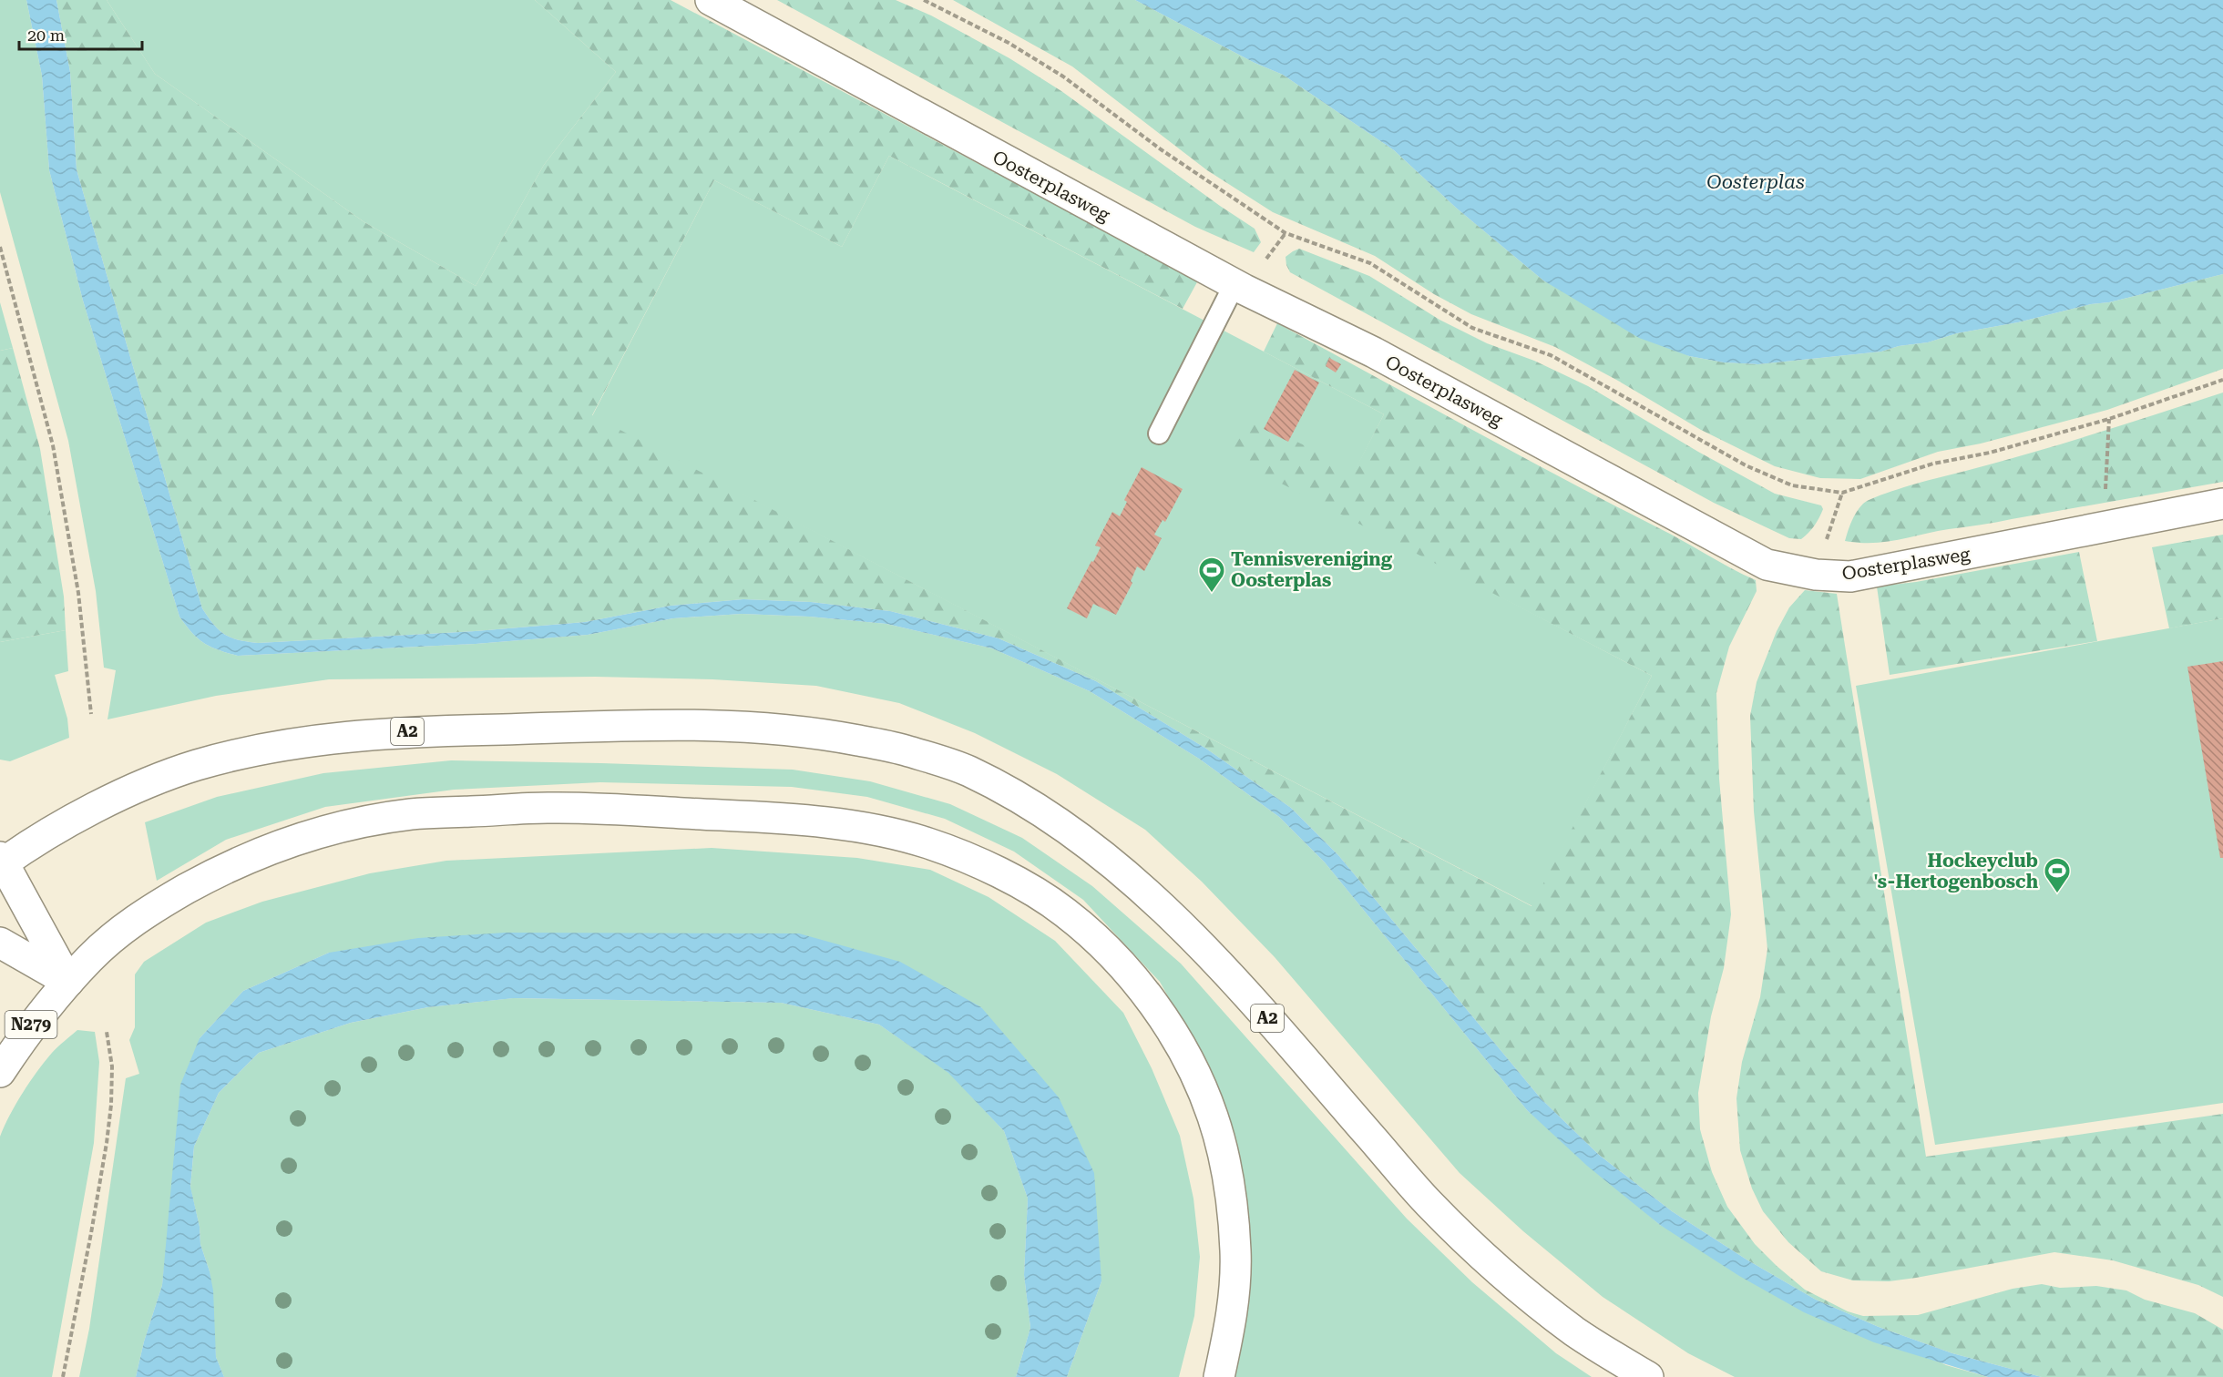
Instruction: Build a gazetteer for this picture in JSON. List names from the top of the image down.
{
  "streets": {
    "main road": ["Oosterplasweg", "A2", "N279"]
  },
  "water": ["Oosterplas"],
  "places": {
    "sports": ["Tennisvereniging Oosterplas", "Hockeyclub 's-Hertogenbosch"]
  },
  "scale_bar": "20 m"
}
